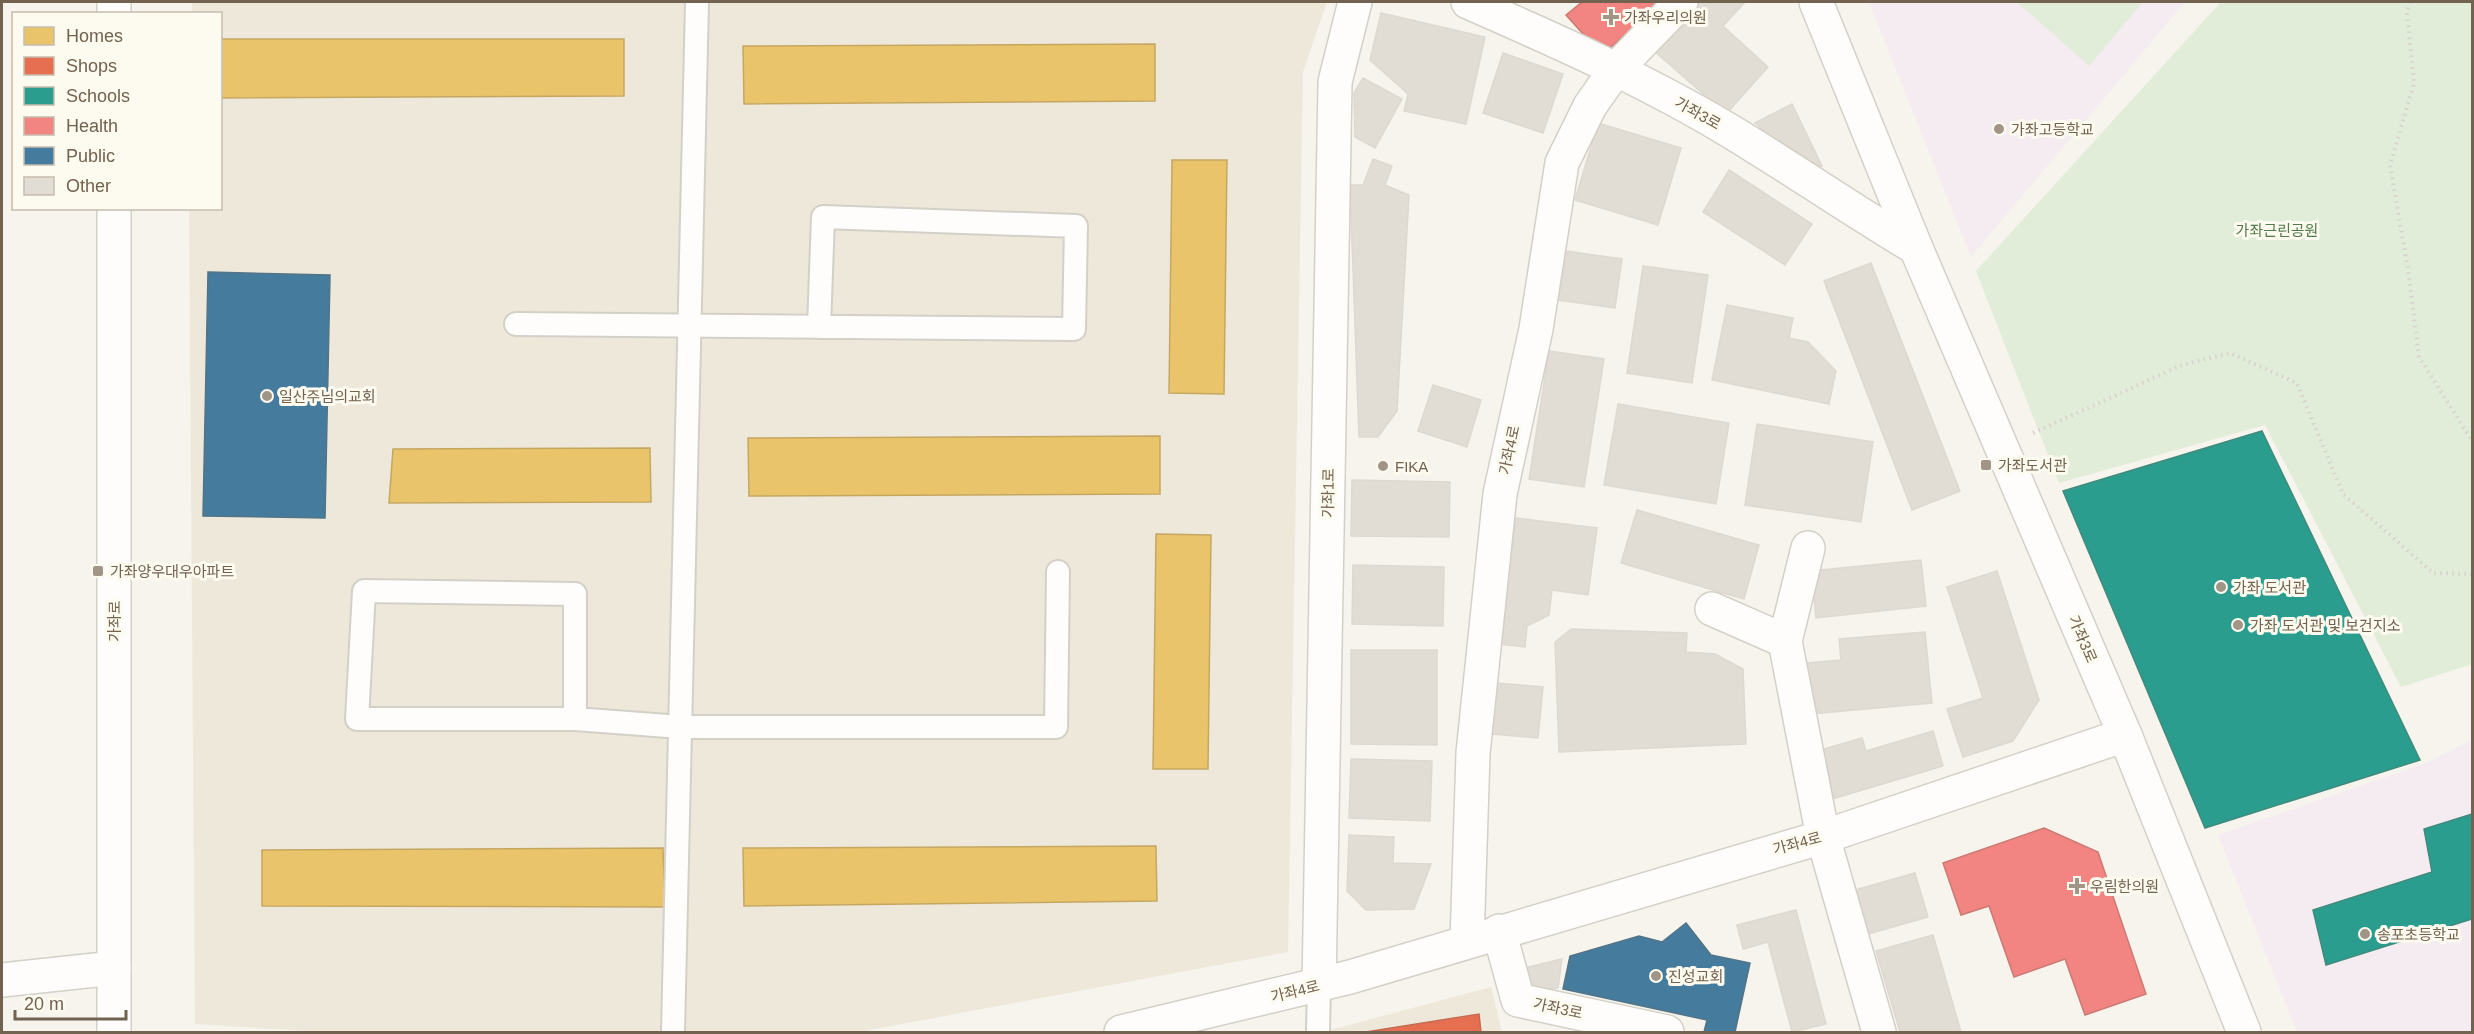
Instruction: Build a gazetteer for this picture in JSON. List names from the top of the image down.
{
  "streets": {
    "street": [
      "가좌3로",
      "가좌4로",
      "가좌1로",
      "가좌로"
    ]
  },
  "crossings": [
    ["가좌3로", "가좌4로"],
    ["가좌4로", "가좌1로"]
  ],
  "parks": ["가좌근린공원"],
  "places": {
    "health": ["가좌우리의원", "우림한의원"],
    "other": [
      "가좌고등학교",
      "일산주님의교회",
      "FIKA",
      "가좌 도서관",
      "가좌 도서관 및 보건지소",
      "송포초등학교",
      "진성교회"
    ],
    "transit": ["가좌도서관", "가좌양우대우아파트"]
  },
  "legend": [
    "Homes",
    "Shops",
    "Schools",
    "Health",
    "Public",
    "Other"
  ],
  "scale_bar": "20 m"
}
